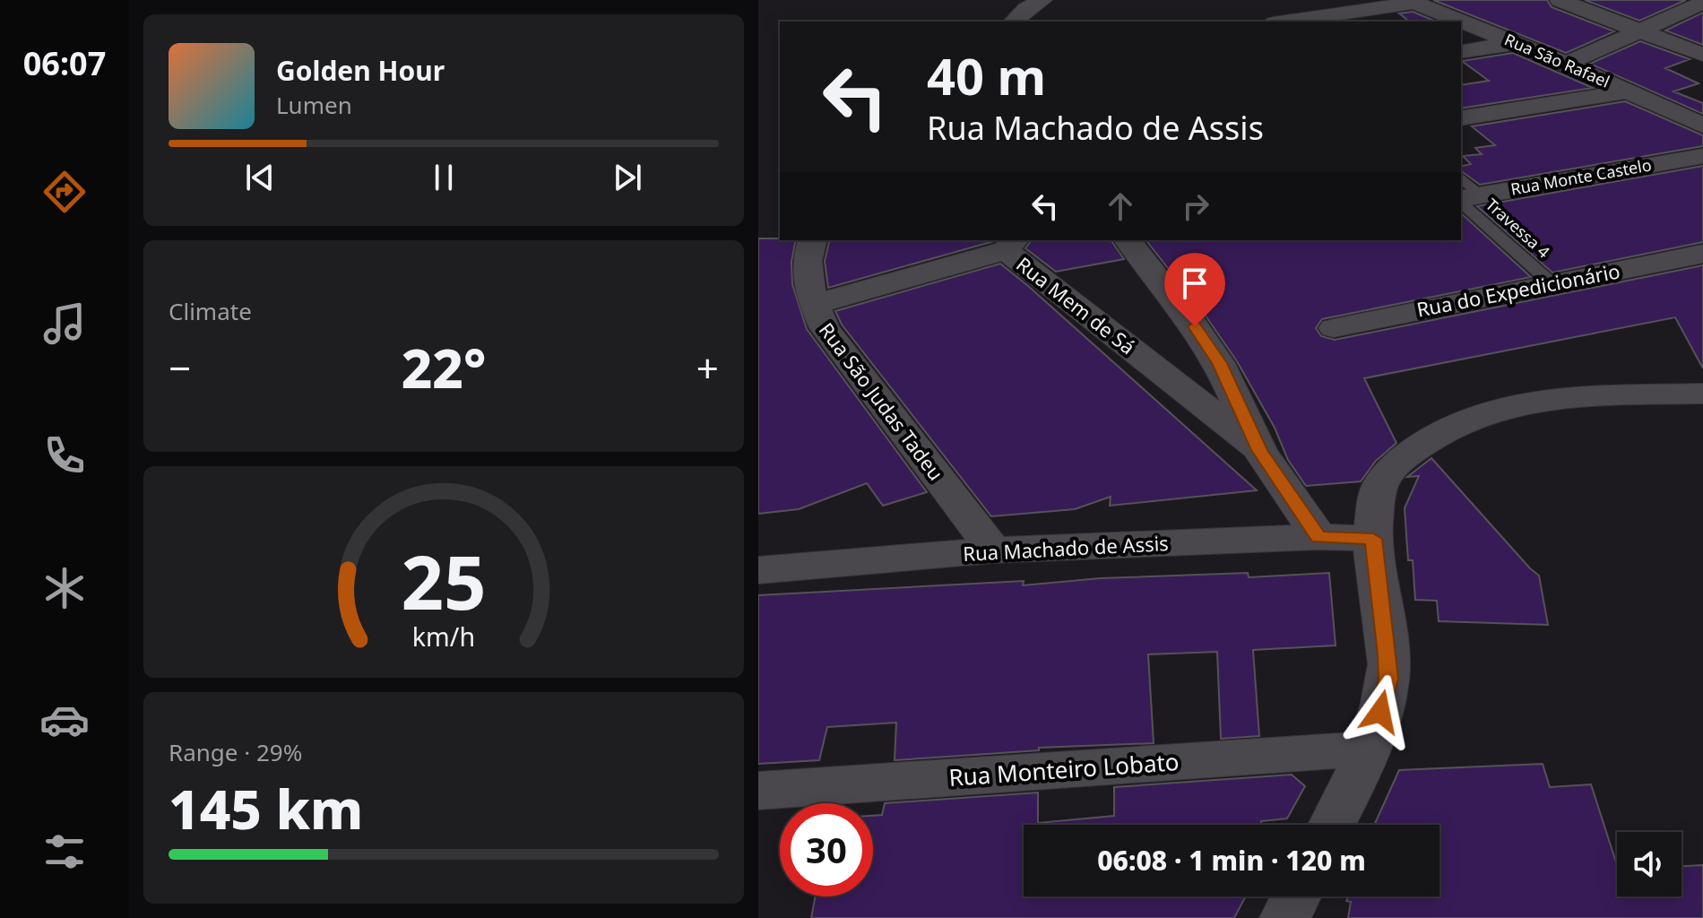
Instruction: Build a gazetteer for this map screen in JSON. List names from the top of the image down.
{
  "streets": {
    "street": [
      "Rua São Rafael",
      "Rua Monte Castelo",
      "Rua do Expedicionário",
      "Rua Mem de Sá",
      "Rua São Judas Tadeu",
      "Rua Machado de Assis",
      "Rua Monteiro Lobato"
    ],
    "lane": ["Travessa 4"]
  },
  "crossings": [
    ["Rua Monte Castelo", "Travessa 4"],
    ["Travessa 4", "Rua do Expedicionário"],
    ["Rua São Judas Tadeu", "Rua Machado de Assis"]
  ],
  "page": {
    "tabs": "06:07",
    "turn": ["40 m", "Rua Machado de Assis"],
    "song": ["Golden Hour", "Lumen"],
    "tile": [
      "Climate",
      ["Range · 29%", "145 km"]
    ],
    "heat": ["−", "22°", "+"],
    "limit": "30",
    "trip": "06:08 · 1 min · 120 m",
    "gauge": ["25", "km/h"]
  }
}
